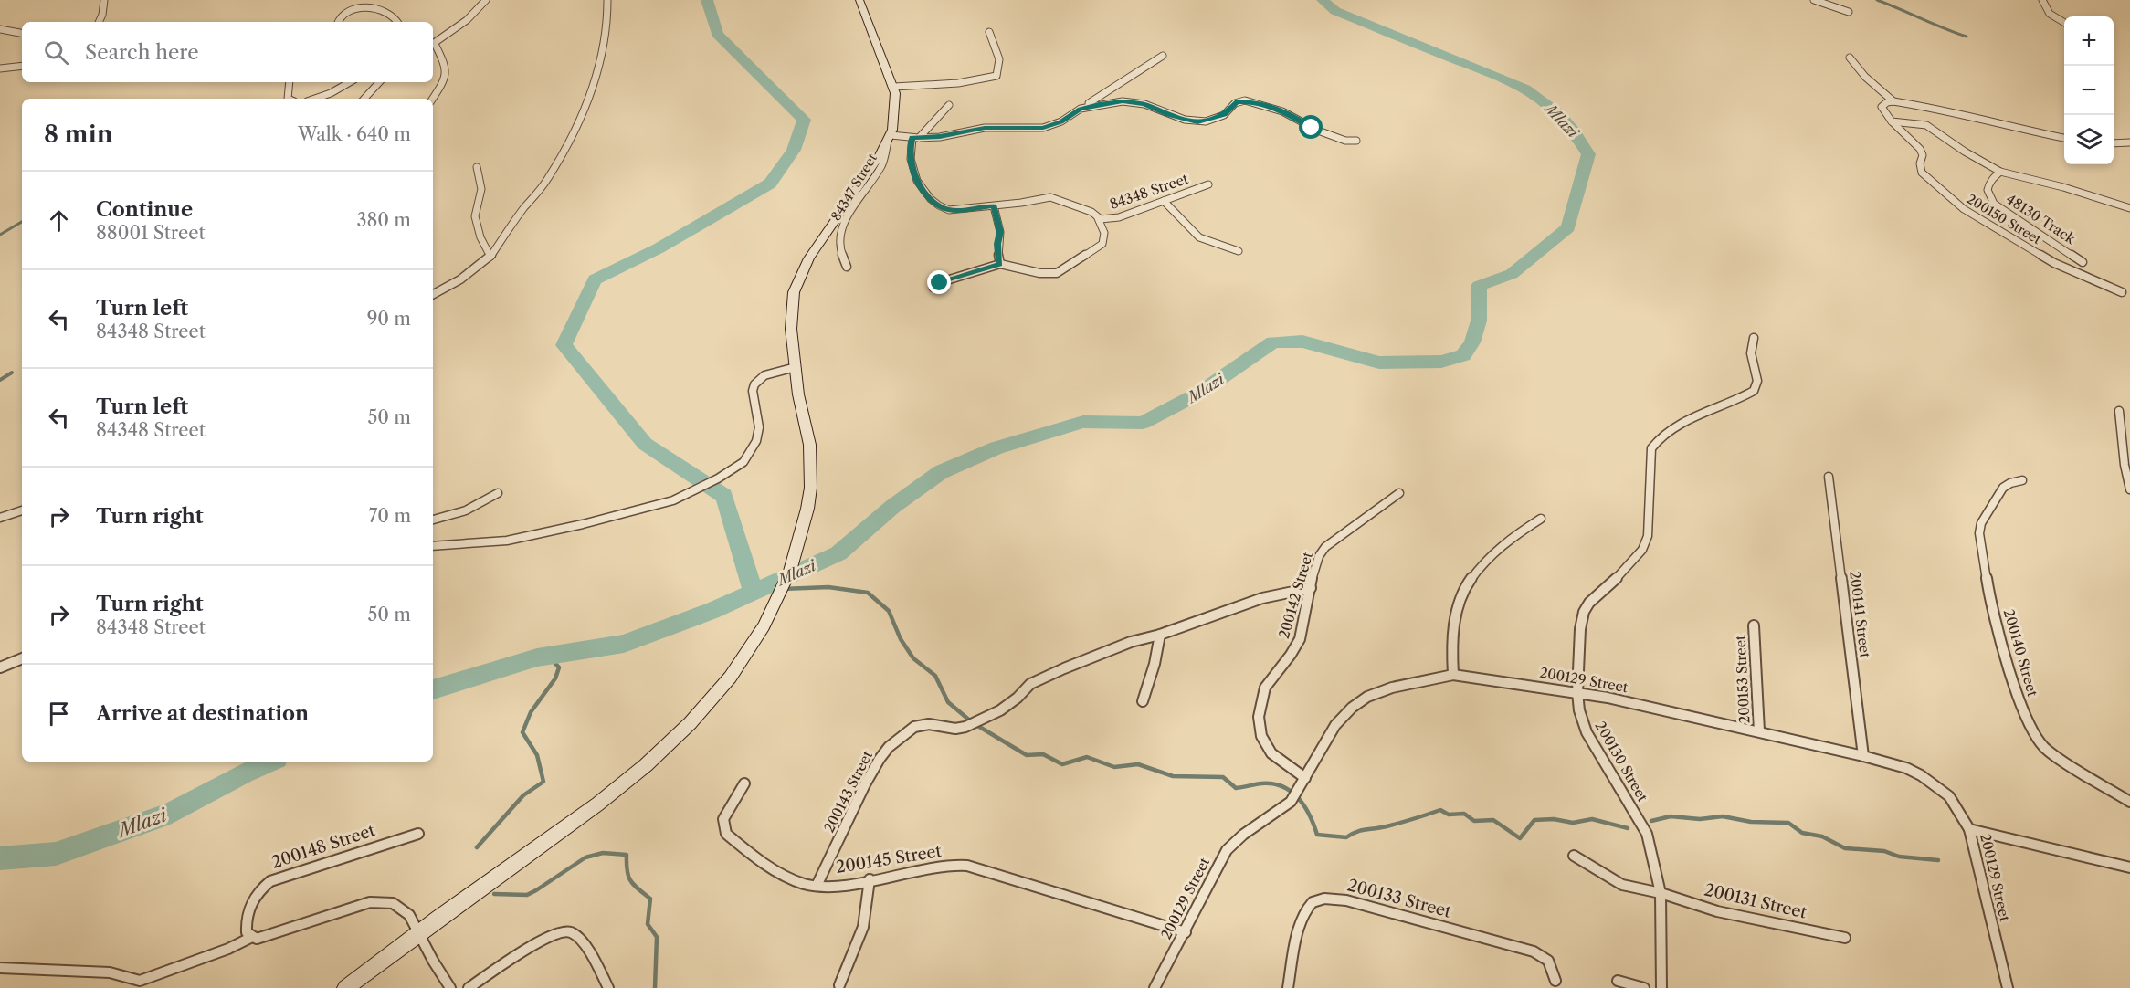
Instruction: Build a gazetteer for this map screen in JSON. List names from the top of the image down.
{
  "streets": {
    "street": [
      "84347 Street",
      "84348 Street",
      "200150 Street",
      "48130 Track",
      "200142 Street",
      "200141 Street",
      "200140 Street",
      "200153 Street",
      "200129 Street",
      "200130 Street",
      "200143 Street",
      "200148 Street",
      "200145 Street",
      "200133 Street",
      "200131 Street"
    ]
  },
  "crossings": [
    ["200142 Street", "200129 Street"],
    ["200142 Street", "200143 Street"],
    ["200141 Street", "200129 Street"],
    ["200153 Street", "200129 Street"],
    ["200129 Street", "200130 Street"],
    ["200129 Street", "200145 Street"],
    ["200130 Street", "200131 Street"],
    ["200143 Street", "200145 Street"]
  ],
  "water": ["Mlazi"],
  "page": {
    "map_buttons": ["+", "−"],
    "search": "Search here",
    "heading": ["8 min", "Walk · 640 m"],
    "list": [
      ["Continue", "88001 Street", "380 m"],
      ["Turn left", "84348 Street", "90 m"],
      ["Turn left", "84348 Street", "50 m"],
      ["Turn right", "70 m"],
      ["Turn right", "84348 Street", "50 m"],
      "Arrive at destination"
    ]
  }
}
